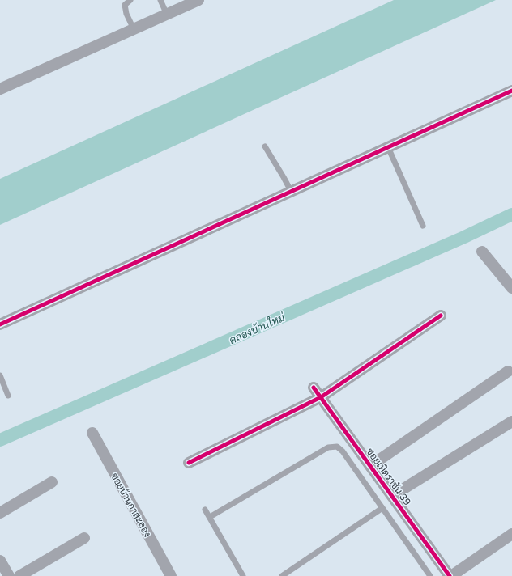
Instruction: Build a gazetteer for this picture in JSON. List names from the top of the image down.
{
  "streets": {
    "street": ["ซอยเทิดราชัน 39", "ซอยบ้านกาสะลอง"]
  },
  "water": ["คลองบ้านใหม่"]
}
